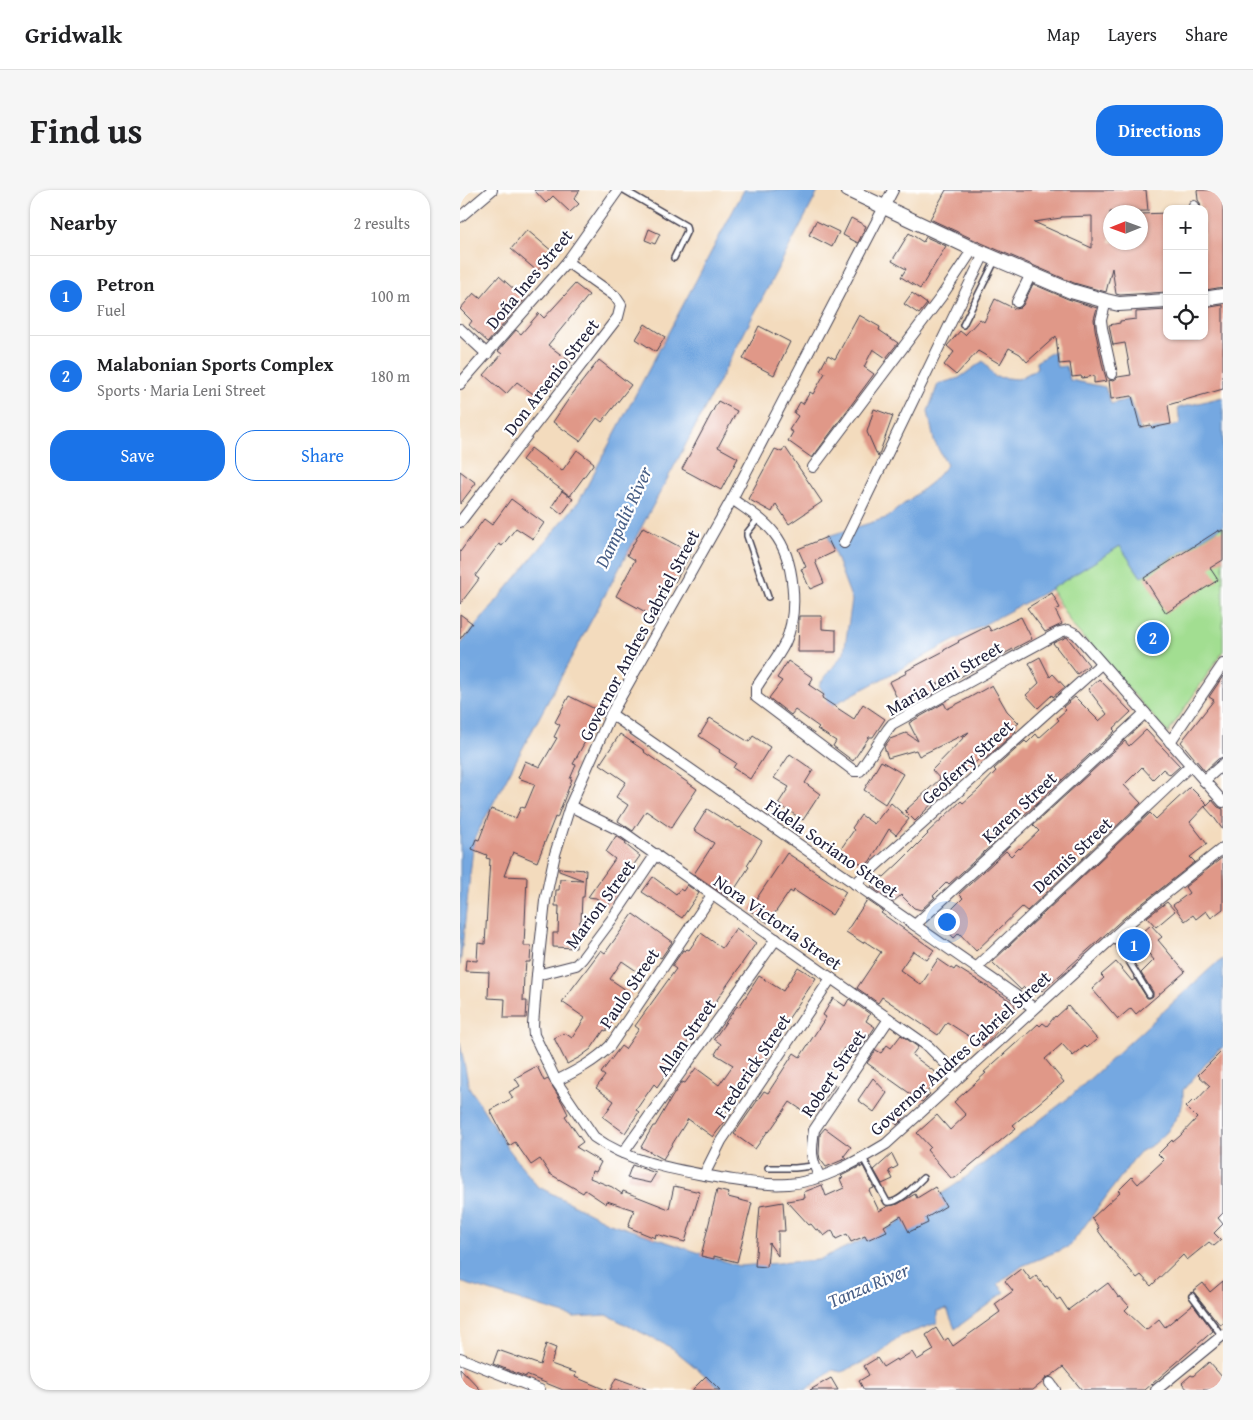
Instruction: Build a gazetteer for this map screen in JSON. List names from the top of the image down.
{
  "streets": {
    "street": [
      "Doña Ines Street",
      "Don Arsenio Street",
      "Governor Andres Gabriel Street",
      "Maria Leni Street",
      "Geoferry Street",
      "Karen Street",
      "Fidela Soriano Street",
      "Dennis Street",
      "Marion Street",
      "Nora Victoria Street",
      "Paulo Street",
      "Allan Street",
      "Frederick Street",
      "Robert Street"
    ]
  },
  "crossings": [
    ["Doña Ines Street", "Don Arsenio Street"],
    ["Governor Andres Gabriel Street", "Maria Leni Street"],
    ["Governor Andres Gabriel Street", "Fidela Soriano Street"],
    ["Governor Andres Gabriel Street", "Marion Street"],
    ["Governor Andres Gabriel Street", "Nora Victoria Street"],
    ["Governor Andres Gabriel Street", "Paulo Street"],
    ["Governor Andres Gabriel Street", "Allan Street"],
    ["Governor Andres Gabriel Street", "Frederick Street"],
    ["Governor Andres Gabriel Street", "Robert Street"],
    ["Maria Leni Street", "Geoferry Street"],
    ["Maria Leni Street", "Karen Street"],
    ["Maria Leni Street", "Dennis Street"],
    ["Geoferry Street", "Fidela Soriano Street"],
    ["Karen Street", "Fidela Soriano Street"],
    ["Fidela Soriano Street", "Dennis Street"],
    ["Marion Street", "Nora Victoria Street"],
    ["Nora Victoria Street", "Paulo Street"],
    ["Nora Victoria Street", "Allan Street"],
    ["Nora Victoria Street", "Frederick Street"],
    ["Nora Victoria Street", "Robert Street"]
  ],
  "water": ["Dampalit River", "Tanza River"],
  "north": "left",
  "page": {
    "header": "Gridwalk",
    "nav": ["Map", "Layers", "Share"],
    "title": "Find us",
    "buttons": [
      "Directions",
      ["Save", "Share"]
    ],
    "heading": ["Nearby", "2 results"],
    "map_buttons": ["+", "−"],
    "list": [
      {
        "mark": "1",
        "name": "Petron",
        "note": "Fuel",
        "value": "100 m"
      },
      {
        "mark": "2",
        "name": "Malabonian Sports Complex",
        "note": "Sports · Maria Leni Street",
        "value": "180 m"
      }
    ],
    "pins": ["2", "1"]
  }
}
